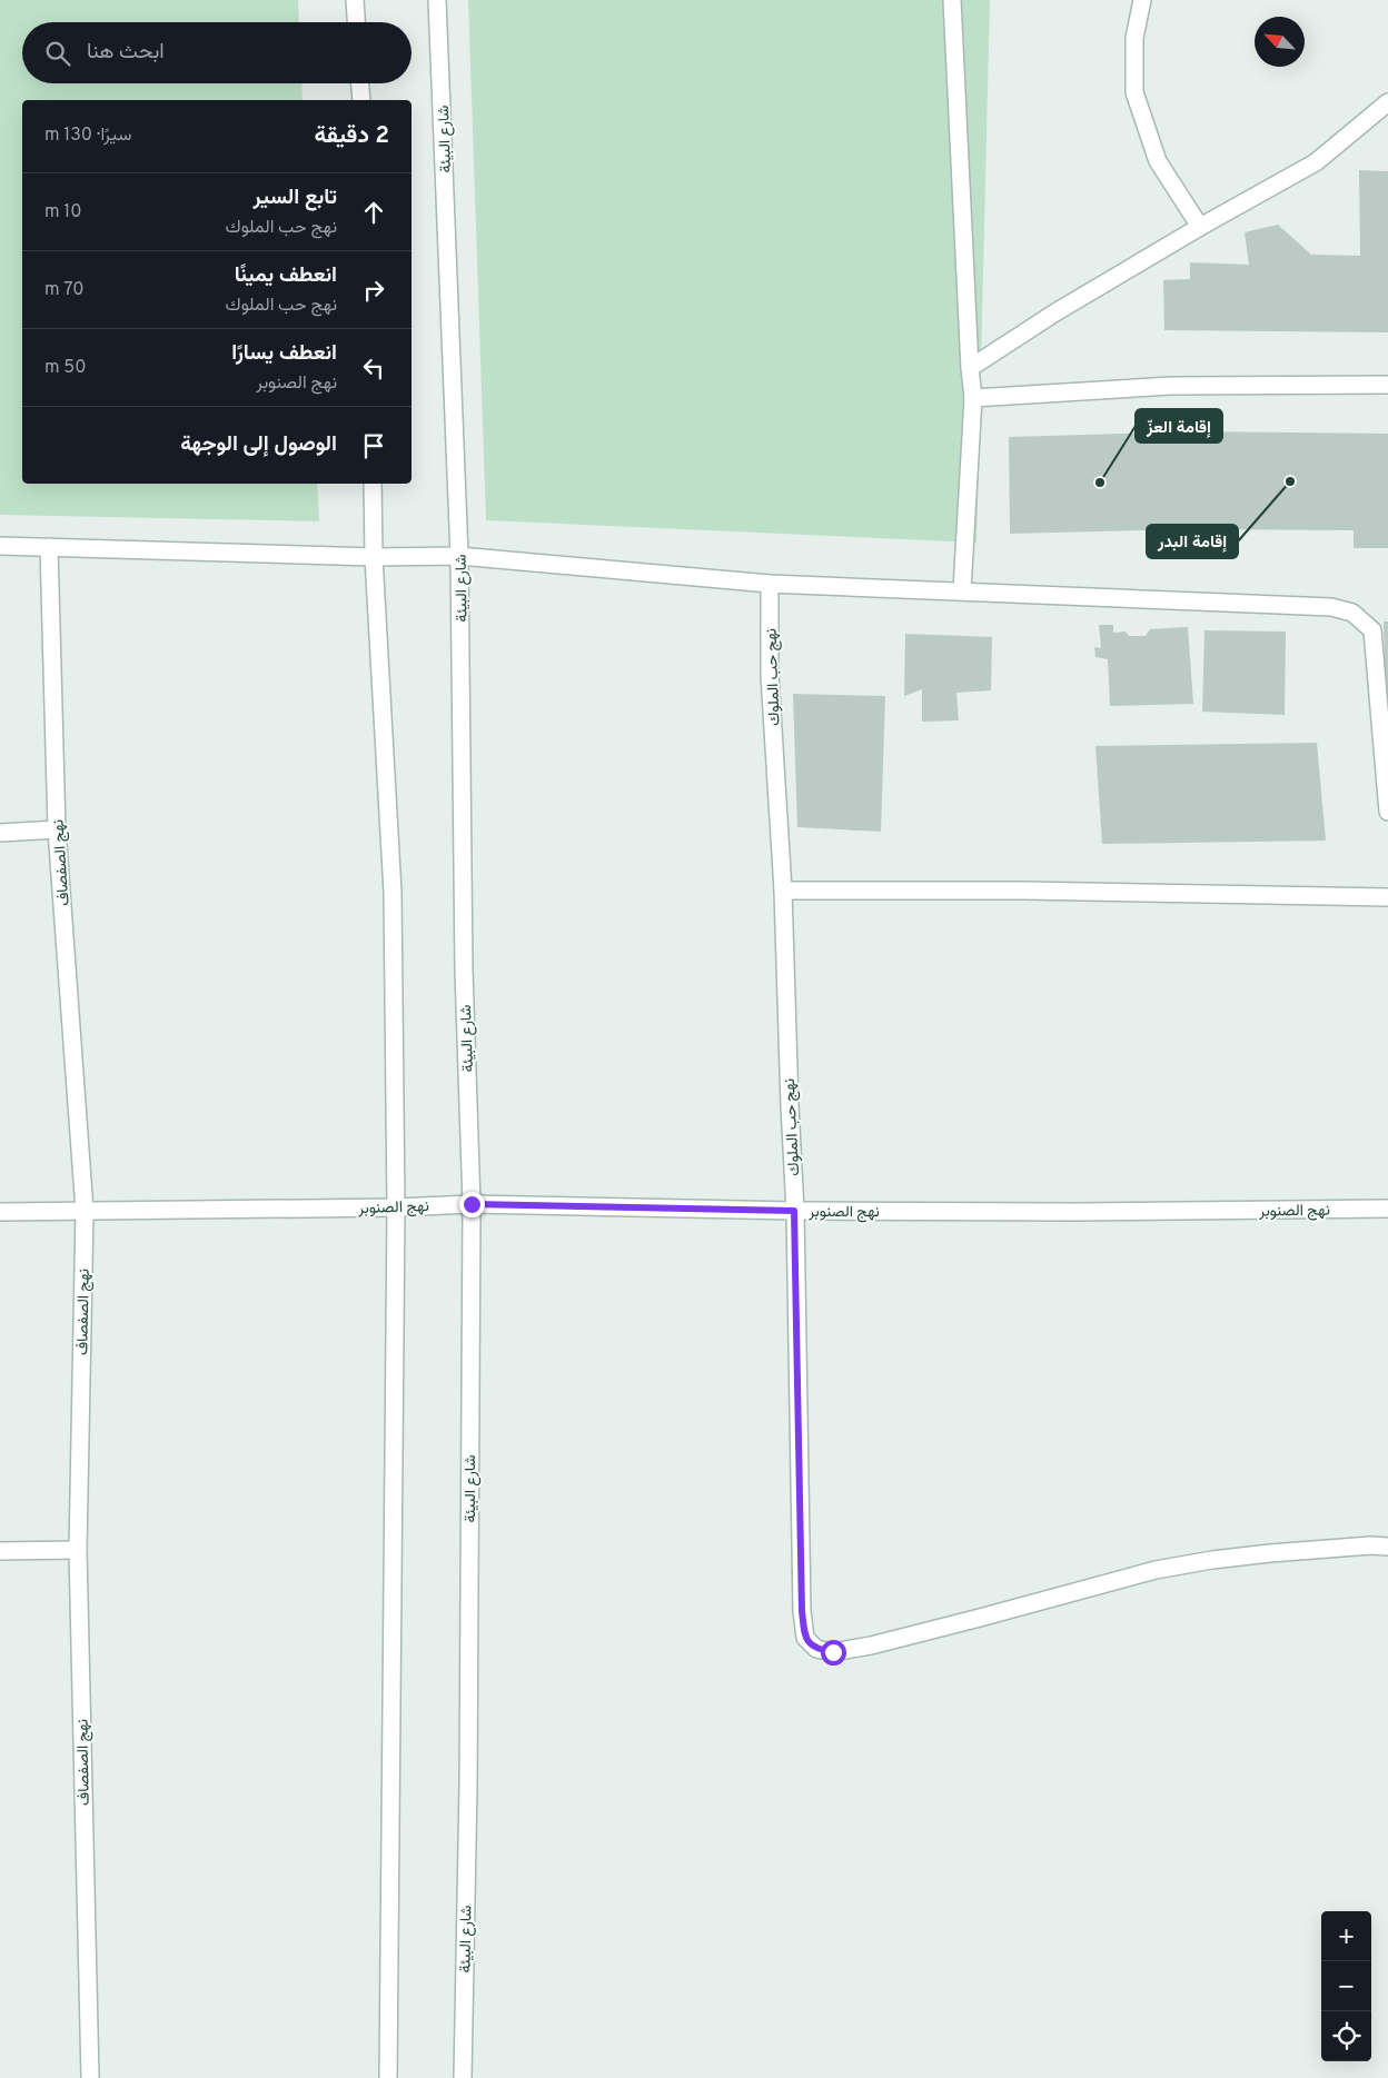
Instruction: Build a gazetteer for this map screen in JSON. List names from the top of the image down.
{
  "streets": {
    "street": [
      "شارع البيئة",
      "نهج حب الملوك",
      "نهج الصفصاف",
      "نهج الصنوبر"
    ]
  },
  "crossings": [
    ["شارع البيئة", "نهج الصنوبر"],
    ["نهج حب الملوك", "نهج الصنوبر"],
    ["نهج الصفصاف", "نهج الصنوبر"]
  ],
  "places": ["إقامة البدر", "إقامة العزّ"],
  "north": "top left",
  "page": {
    "search": "ابحث هنا",
    "heading": ["2 دقيقة", "سيرًا · 130 m"],
    "list": [
      ["تابع السير", "نهج حب الملوك", "10 m"],
      ["انعطف يمينًا", "نهج حب الملوك", "70 m"],
      ["انعطف يسارًا", "نهج الصنوبر", "50 m"],
      "الوصول إلى الوجهة"
    ],
    "map_buttons": ["+", "−"]
  }
}
